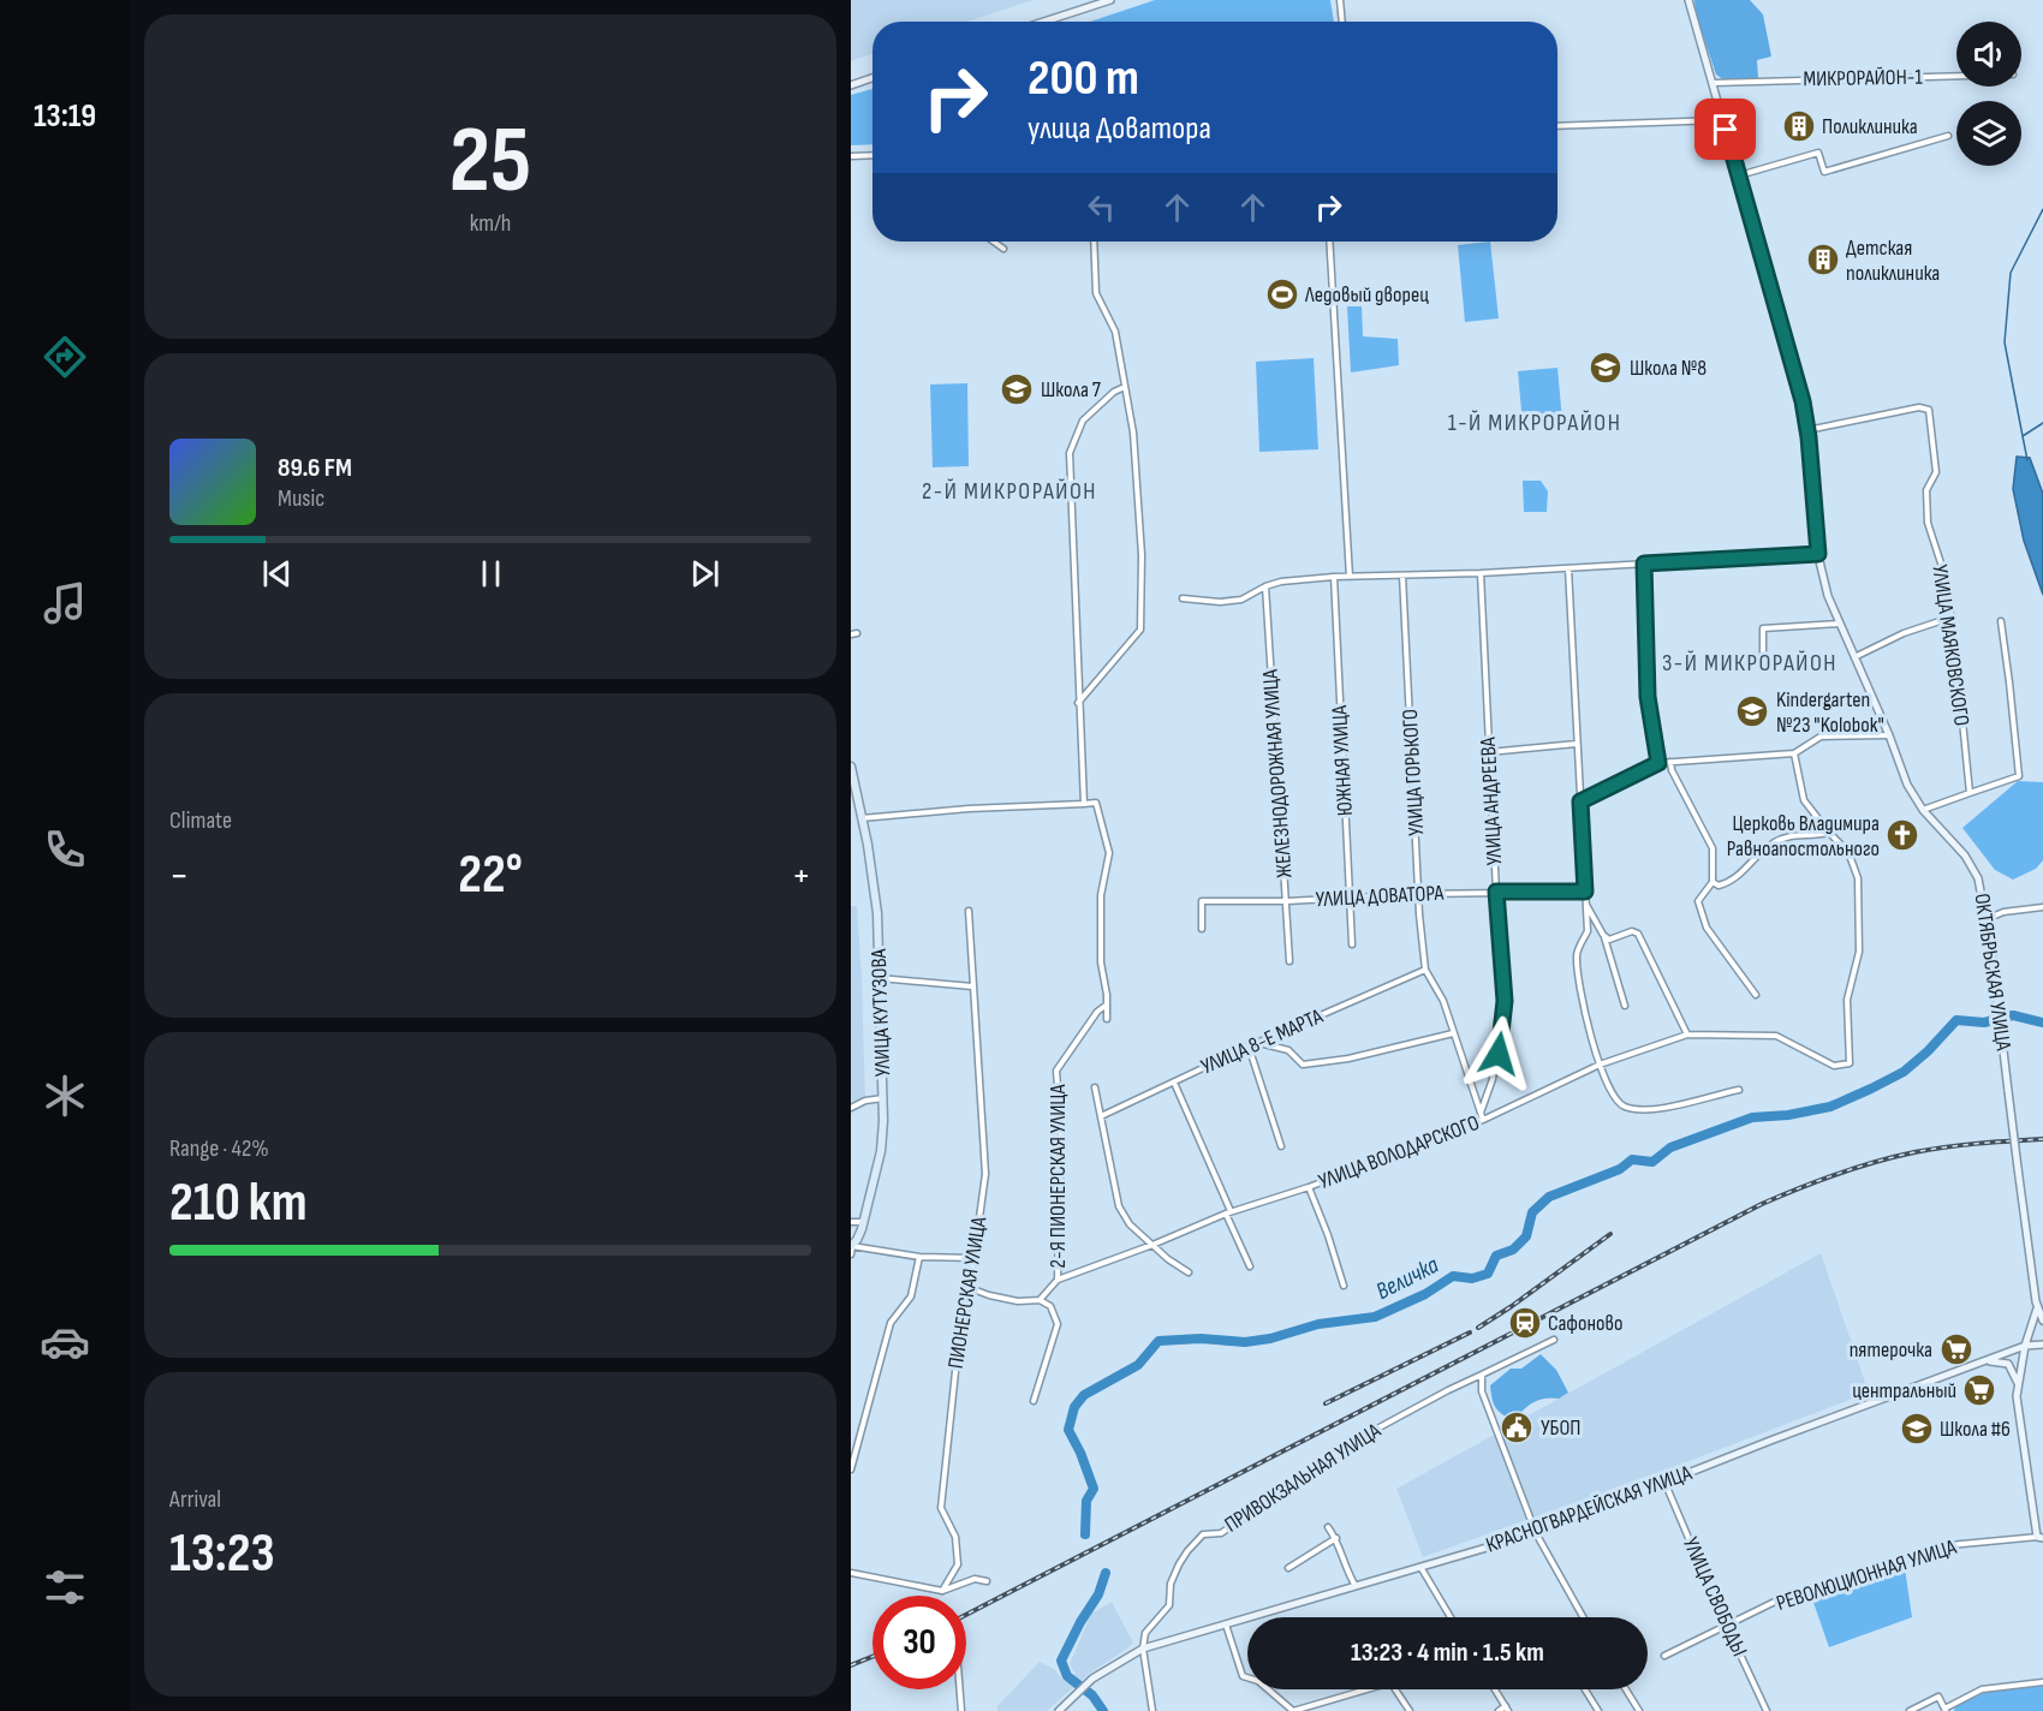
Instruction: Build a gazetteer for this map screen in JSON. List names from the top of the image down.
{
  "streets": {
    "main road": ["ОКТЯБРЬСКАЯ УЛИЦА", "УЛИЦА КУТУЗОВА", "КРАСНОГВАРДЕЙСКАЯ УЛИЦА"],
    "street": [
      "МИКРОРАЙОН-1",
      "УЛИЦА МАЯКОВСКОГО",
      "ЮЖНАЯ УЛИЦА",
      "УЛИЦА ГОРЬКОГО",
      "ЖЕЛЕЗНОДОРОЖНАЯ УЛИЦА",
      "УЛИЦА АНДРЕЕВА",
      "УЛИЦА ДОВАТОРА",
      "УЛИЦА 8-Е МАРТА",
      "УЛИЦА ВОЛОДАРСКОГО",
      "2-Я ПИОНЕРСКАЯ УЛИЦА",
      "ПИОНЕРСКАЯ УЛИЦА",
      "ПРИВОКЗАЛЬНАЯ УЛИЦА",
      "РЕВОЛЮЦИОННАЯ УЛИЦА",
      "УЛИЦА СВОБОДЫ"
    ]
  },
  "crossings": [
    ["МИКРОРАЙОН-1", "ОКТЯБРЬСКАЯ УЛИЦА"],
    ["УЛИЦА МАЯКОВСКОГО", "ОКТЯБРЬСКАЯ УЛИЦА"],
    ["ЮЖНАЯ УЛИЦА", "УЛИЦА ДОВАТОРА"],
    ["УЛИЦА ГОРЬКОГО", "УЛИЦА ДОВАТОРА"],
    ["УЛИЦА ГОРЬКОГО", "УЛИЦА 8-Е МАРТА"],
    ["ЖЕЛЕЗНОДОРОЖНАЯ УЛИЦА", "УЛИЦА ДОВАТОРА"],
    ["УЛИЦА АНДРЕЕВА", "УЛИЦА ДОВАТОРА"],
    ["ОКТЯБРЬСКАЯ УЛИЦА", "КРАСНОГВАРДЕЙСКАЯ УЛИЦА"],
    ["ОКТЯБРЬСКАЯ УЛИЦА", "РЕВОЛЮЦИОННАЯ УЛИЦА"],
    ["УЛИЦА ВОЛОДАРСКОГО", "2-Я ПИОНЕРСКАЯ УЛИЦА"],
    ["2-Я ПИОНЕРСКАЯ УЛИЦА", "ПИОНЕРСКАЯ УЛИЦА"],
    ["ПРИВОКЗАЛЬНАЯ УЛИЦА", "КРАСНОГВАРДЕЙСКАЯ УЛИЦА"],
    ["КРАСНОГВАРДЕЙСКАЯ УЛИЦА", "УЛИЦА СВОБОДЫ"],
    ["РЕВОЛЮЦИОННАЯ УЛИЦА", "УЛИЦА СВОБОДЫ"]
  ],
  "districts": ["1-Й МИКРОРАЙОН", "2-Й МИКРОРАЙОН", "3-Й МИКРОРАЙОН"],
  "water": ["Величка"],
  "places": {
    "building": ["Поликлиника", "Детская поликлиника"],
    "sports": ["Ледовый дворец"],
    "school or university": [
      "Школа №8",
      "Школа 7",
      "Kindergarten №23 \"Kolobok\"",
      "Школа #6"
    ],
    "church": ["Церковь Владимира Равноапостольного"],
    "station": ["Сафоново"],
    "supermarket": ["пятерочка", "центральный"],
    "public building": ["УБОП"]
  },
  "page": {
    "tabs": "13:19",
    "tile": [
      ["25", "km/h"],
      "Climate",
      ["Range · 42%", "210 km"],
      ["Arrival", "13:23"]
    ],
    "turn": ["200 m", "улица Доватора"],
    "song": ["89.6 FM", "Music"],
    "heat": ["−", "22°", "+"],
    "limit": "30",
    "trip": "13:23 · 4 min · 1.5 km"
  }
}
